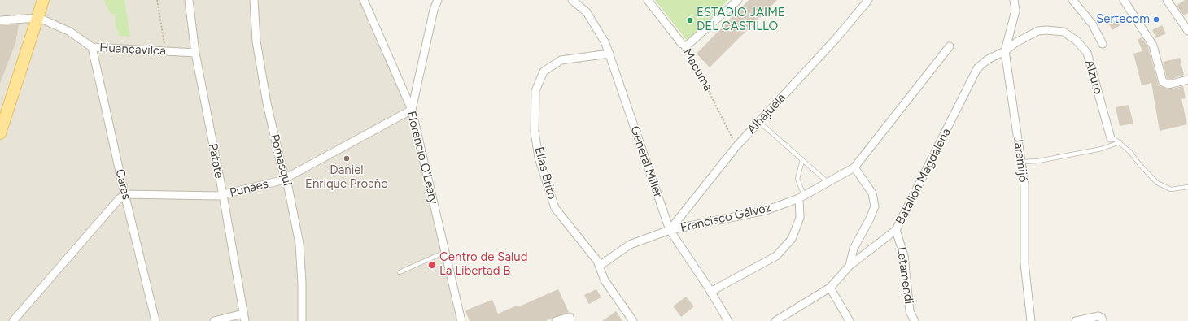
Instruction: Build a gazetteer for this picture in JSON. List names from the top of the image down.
{
  "streets": {
    "street": [
      "Huancavilca",
      "Macuma",
      "Alzuro",
      "Alhajuela",
      "Florencio O'Leary",
      "Jaramijó",
      "Pomasqui",
      "Patate",
      "General Miller",
      "Elías Brito",
      "Batallón Magdalena",
      "Caras",
      "Punaes",
      "Francisco Gálvez",
      "Letamendi"
    ]
  },
  "crossings": [
    ["Huancavilca", "Patate"],
    ["Huancavilca", "Caras"],
    ["Macuma", "Alhajuela"],
    ["Alzuro", "Jaramijó"],
    ["Alzuro", "Batallón Magdalena"],
    ["Alhajuela", "General Miller"],
    ["Alhajuela", "Francisco Gálvez"],
    ["Florencio O'Leary", "Punaes"],
    ["Jaramijó", "Batallón Magdalena"],
    ["Pomasqui", "Punaes"],
    ["Patate", "Punaes"],
    ["General Miller", "Elías Brito"],
    ["General Miller", "Francisco Gálvez"],
    ["Elías Brito", "Francisco Gálvez"],
    ["Batallón Magdalena", "Letamendi"],
    ["Caras", "Punaes"]
  ],
  "places": [
    "Sertecom",
    "ESTADIO JAIME DEL CASTILLO",
    "Daniel Enrique Proaño",
    "Centro de Salud La Libertad B"
  ]
}
